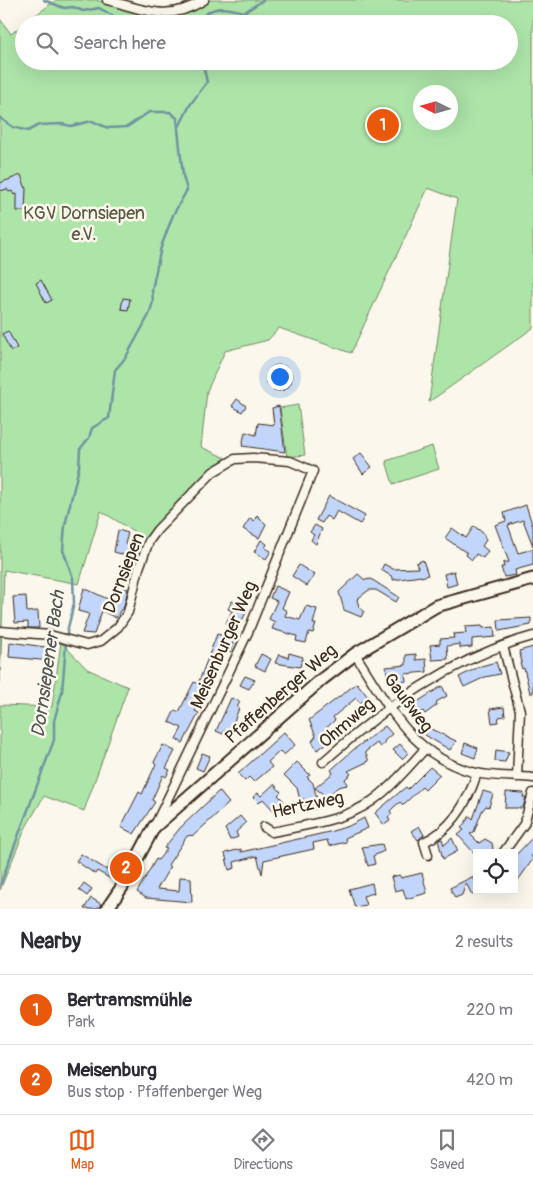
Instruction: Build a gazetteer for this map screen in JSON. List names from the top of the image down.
{
  "streets": {
    "main road": ["Pfaffenberger Weg"],
    "street": [
      "Dornsiepen",
      "Meisenburger Weg",
      "Gaußweg",
      "Ohmweg",
      "Hertzweg"
    ]
  },
  "crossings": [
    ["Dornsiepen", "Meisenburger Weg"],
    ["Meisenburger Weg", "Pfaffenberger Weg"],
    ["Pfaffenberger Weg", "Gaußweg"],
    ["Gaußweg", "Ohmweg"],
    ["Gaußweg", "Hertzweg"]
  ],
  "water": ["Dornsiepener Bach"],
  "parks": ["KGV Dornsiepen e.V."],
  "north": "left",
  "page": {
    "search": "Search here",
    "pins": ["1", "2"],
    "heading": ["Nearby", "2 results"],
    "list": [
      {
        "mark": "1",
        "name": "Bertramsmühle",
        "note": "Park",
        "value": "220 m"
      },
      {
        "mark": "2",
        "name": "Meisenburg",
        "note": "Bus stop · Pfaffenberger Weg",
        "value": "420 m"
      }
    ],
    "nav": ["Map", "Directions", "Saved"]
  }
}
